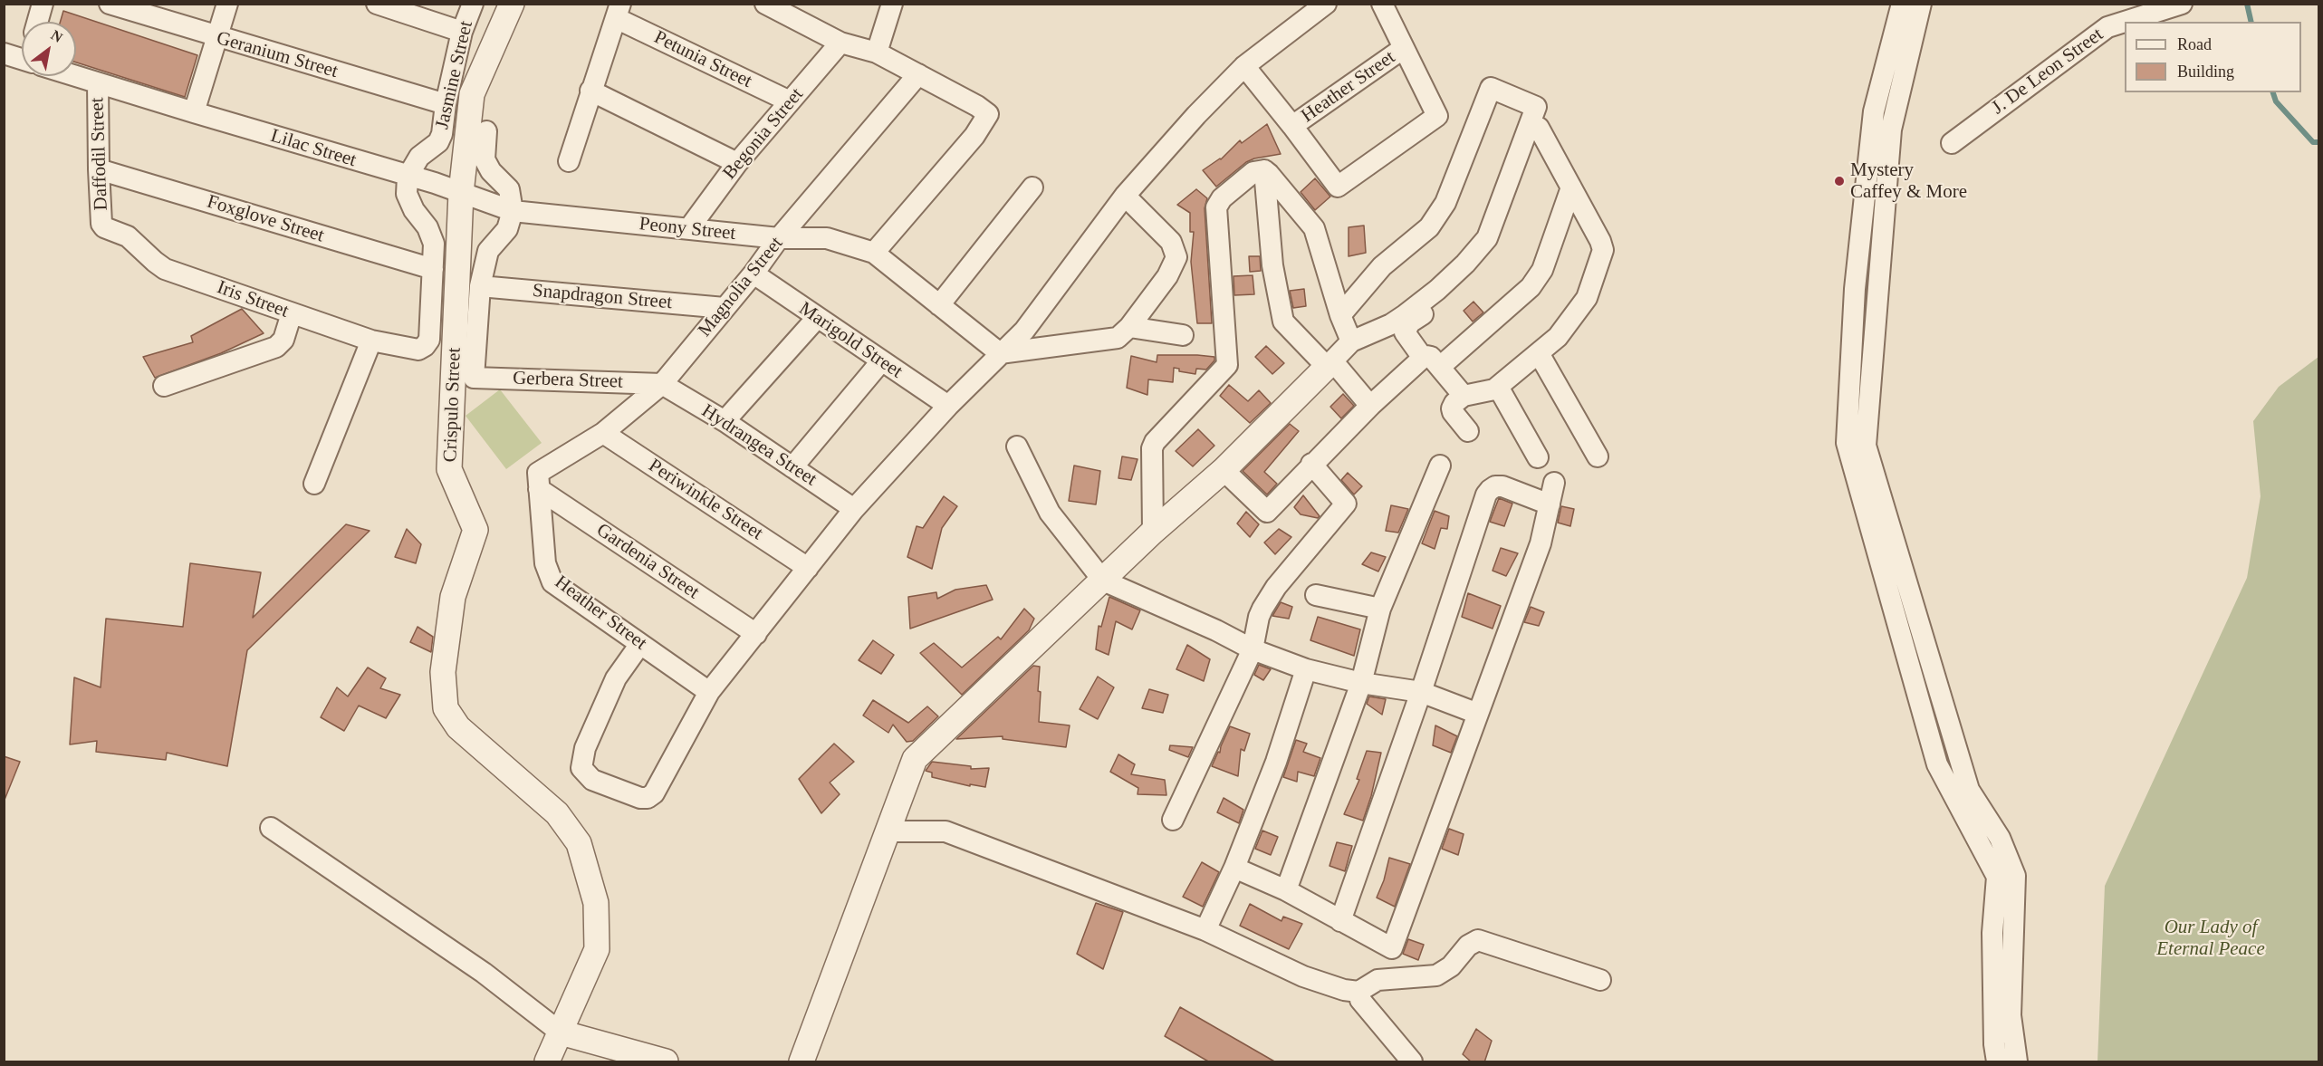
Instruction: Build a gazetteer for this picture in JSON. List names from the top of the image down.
{
  "streets": {
    "street": [
      "Geranium Street",
      "Petunia Street",
      "J. De Leon Street",
      "Jasmine Street",
      "Heather Street",
      "Begonia Street",
      "Lilac Street",
      "Daffodil Street",
      "Foxglove Street",
      "Peony Street",
      "Magnolia Street",
      "Snapdragon Street",
      "Iris Street",
      "Marigold Street",
      "Gerbera Street",
      "Crispulo Street",
      "Hydrangea Street",
      "Periwinkle Street",
      "Gardenia Street"
    ]
  },
  "crossings": [
    ["Geranium Street", "Jasmine Street"],
    ["Petunia Street", "Begonia Street"],
    ["Jasmine Street", "Lilac Street"],
    ["Heather Street", "Magnolia Street"],
    ["Heather Street", "Gardenia Street"],
    ["Begonia Street", "Peony Street"],
    ["Lilac Street", "Daffodil Street"],
    ["Lilac Street", "Peony Street"],
    ["Lilac Street", "Crispulo Street"],
    ["Daffodil Street", "Foxglove Street"],
    ["Daffodil Street", "Iris Street"],
    ["Foxglove Street", "Iris Street"],
    ["Peony Street", "Magnolia Street"],
    ["Peony Street", "Crispulo Street"],
    ["Magnolia Street", "Snapdragon Street"],
    ["Magnolia Street", "Marigold Street"],
    ["Magnolia Street", "Gerbera Street"],
    ["Magnolia Street", "Hydrangea Street"],
    ["Magnolia Street", "Periwinkle Street"],
    ["Magnolia Street", "Gardenia Street"],
    ["Snapdragon Street", "Gerbera Street"],
    ["Gerbera Street", "Hydrangea Street"]
  ],
  "parks": ["Our Lady of Eternal Peace"],
  "places": ["Mystery Caffey & More"],
  "legend": ["Road", "Building"],
  "north": "top right"
}
